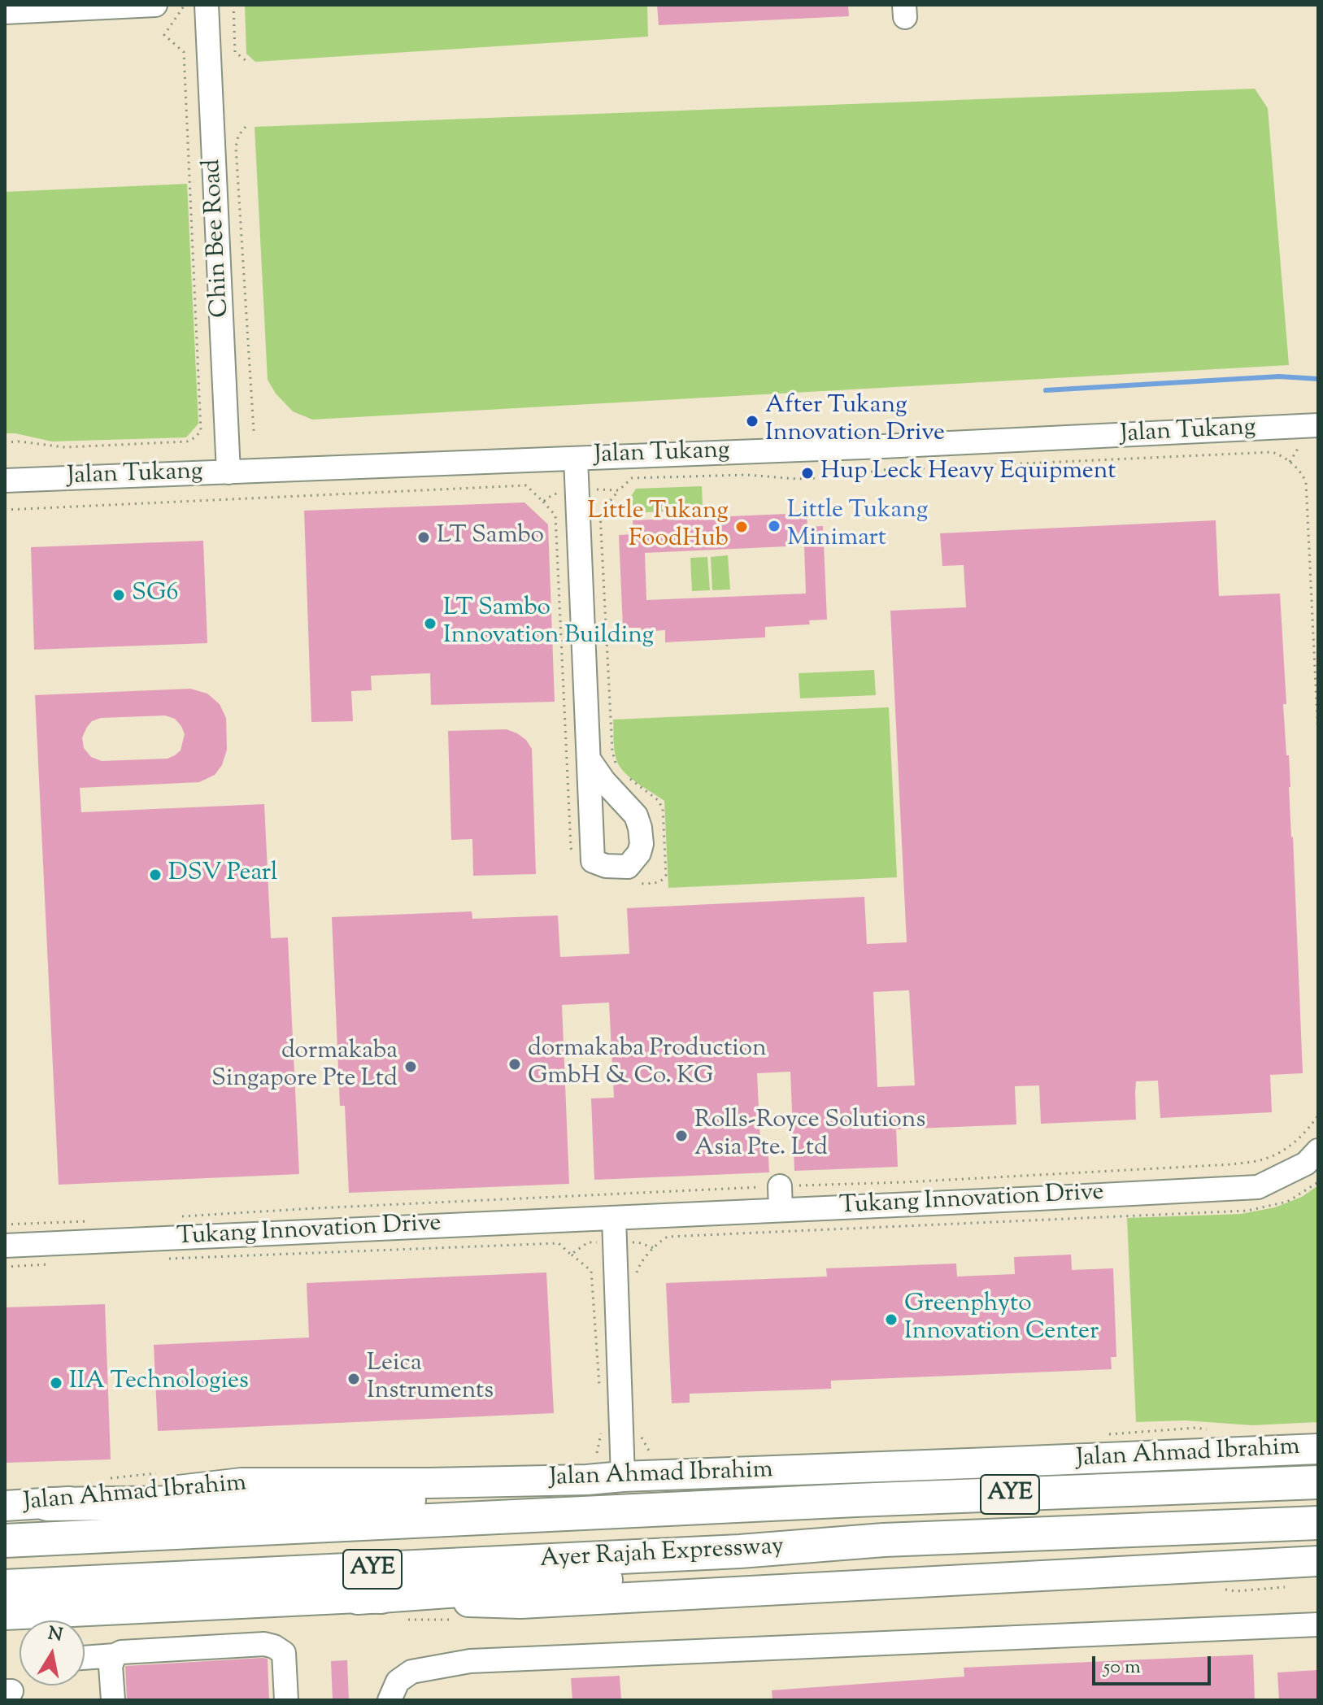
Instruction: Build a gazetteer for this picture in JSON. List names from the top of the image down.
{
  "streets": {
    "highway": ["AYE", "Ayer Rajah Expressway"],
    "main road": ["Jalan Ahmad Ibrahim"],
    "street": ["Chin Bee Road", "Jalan Tukang", "Tukang Innovation Drive"]
  },
  "crossings": [
    ["Chin Bee Road", "Jalan Tukang"]
  ],
  "places": [
    "After Tukang Innovation Drive",
    "Hup Leck Heavy Equipment",
    "Little Tukang Minimart",
    "Little Tukang FoodHub",
    "LT Sambo",
    "SG6",
    "LT Sambo Innovation Building",
    "DSV Pearl",
    "dormakaba Production GmbH & Co. KG",
    "dormakaba Singapore Pte Ltd",
    "Rolls-Royce Solutions Asia Pte. Ltd",
    "Greenphyto Innovation Center",
    "Leica Instruments",
    "IIA Technologies"
  ],
  "scale_bar": "50 m",
  "north": "top"
}
